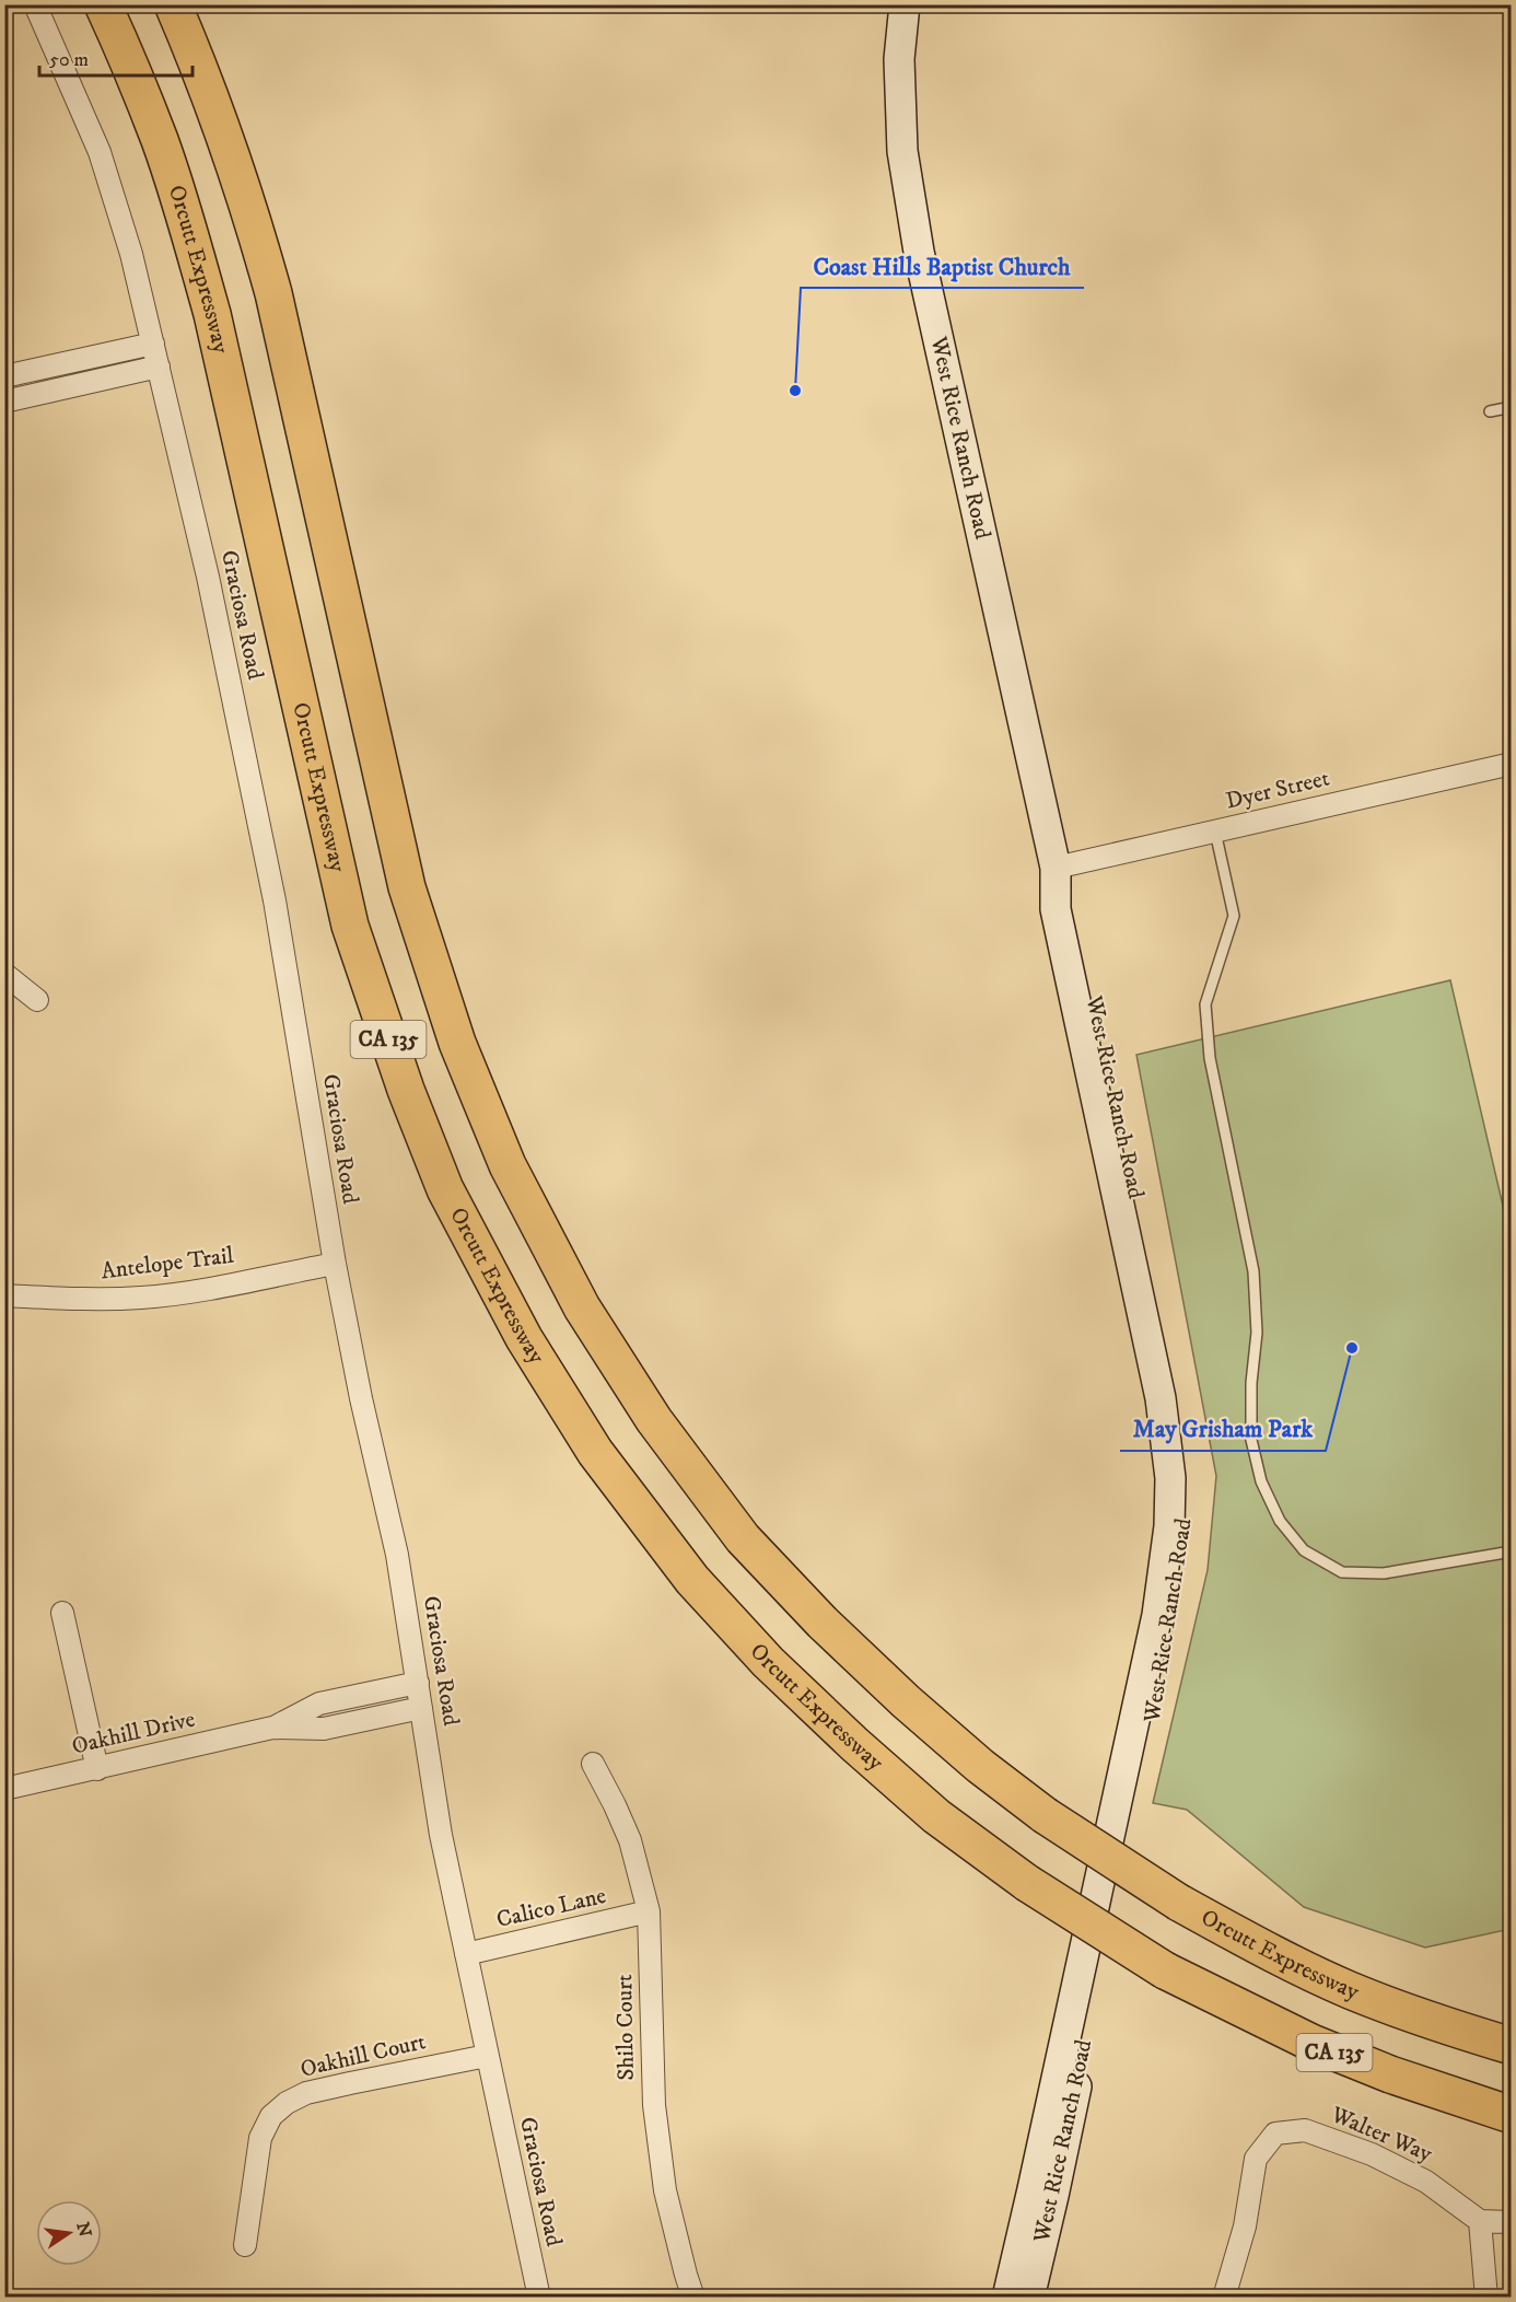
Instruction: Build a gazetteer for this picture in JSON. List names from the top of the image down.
{
  "streets": {
    "highway": ["Orcutt Expressway", "CA 135"],
    "main road": ["West Rice Ranch Road"],
    "street": [
      "Graciosa Road",
      "Dyer Street",
      "Antelope Trail",
      "Oakhill Drive",
      "Calico Lane",
      "Shilo Court",
      "Oakhill Court",
      "Walter Way"
    ]
  },
  "crossings": [
    ["West Rice Ranch Road", "Dyer Street"],
    ["Graciosa Road", "Antelope Trail"],
    ["Graciosa Road", "Oakhill Drive"],
    ["Graciosa Road", "Calico Lane"],
    ["Graciosa Road", "Oakhill Court"],
    ["Calico Lane", "Shilo Court"]
  ],
  "places": ["Coast Hills Baptist Church", "May Grisham Park"],
  "scale_bar": "50 m",
  "north": "right"
}
